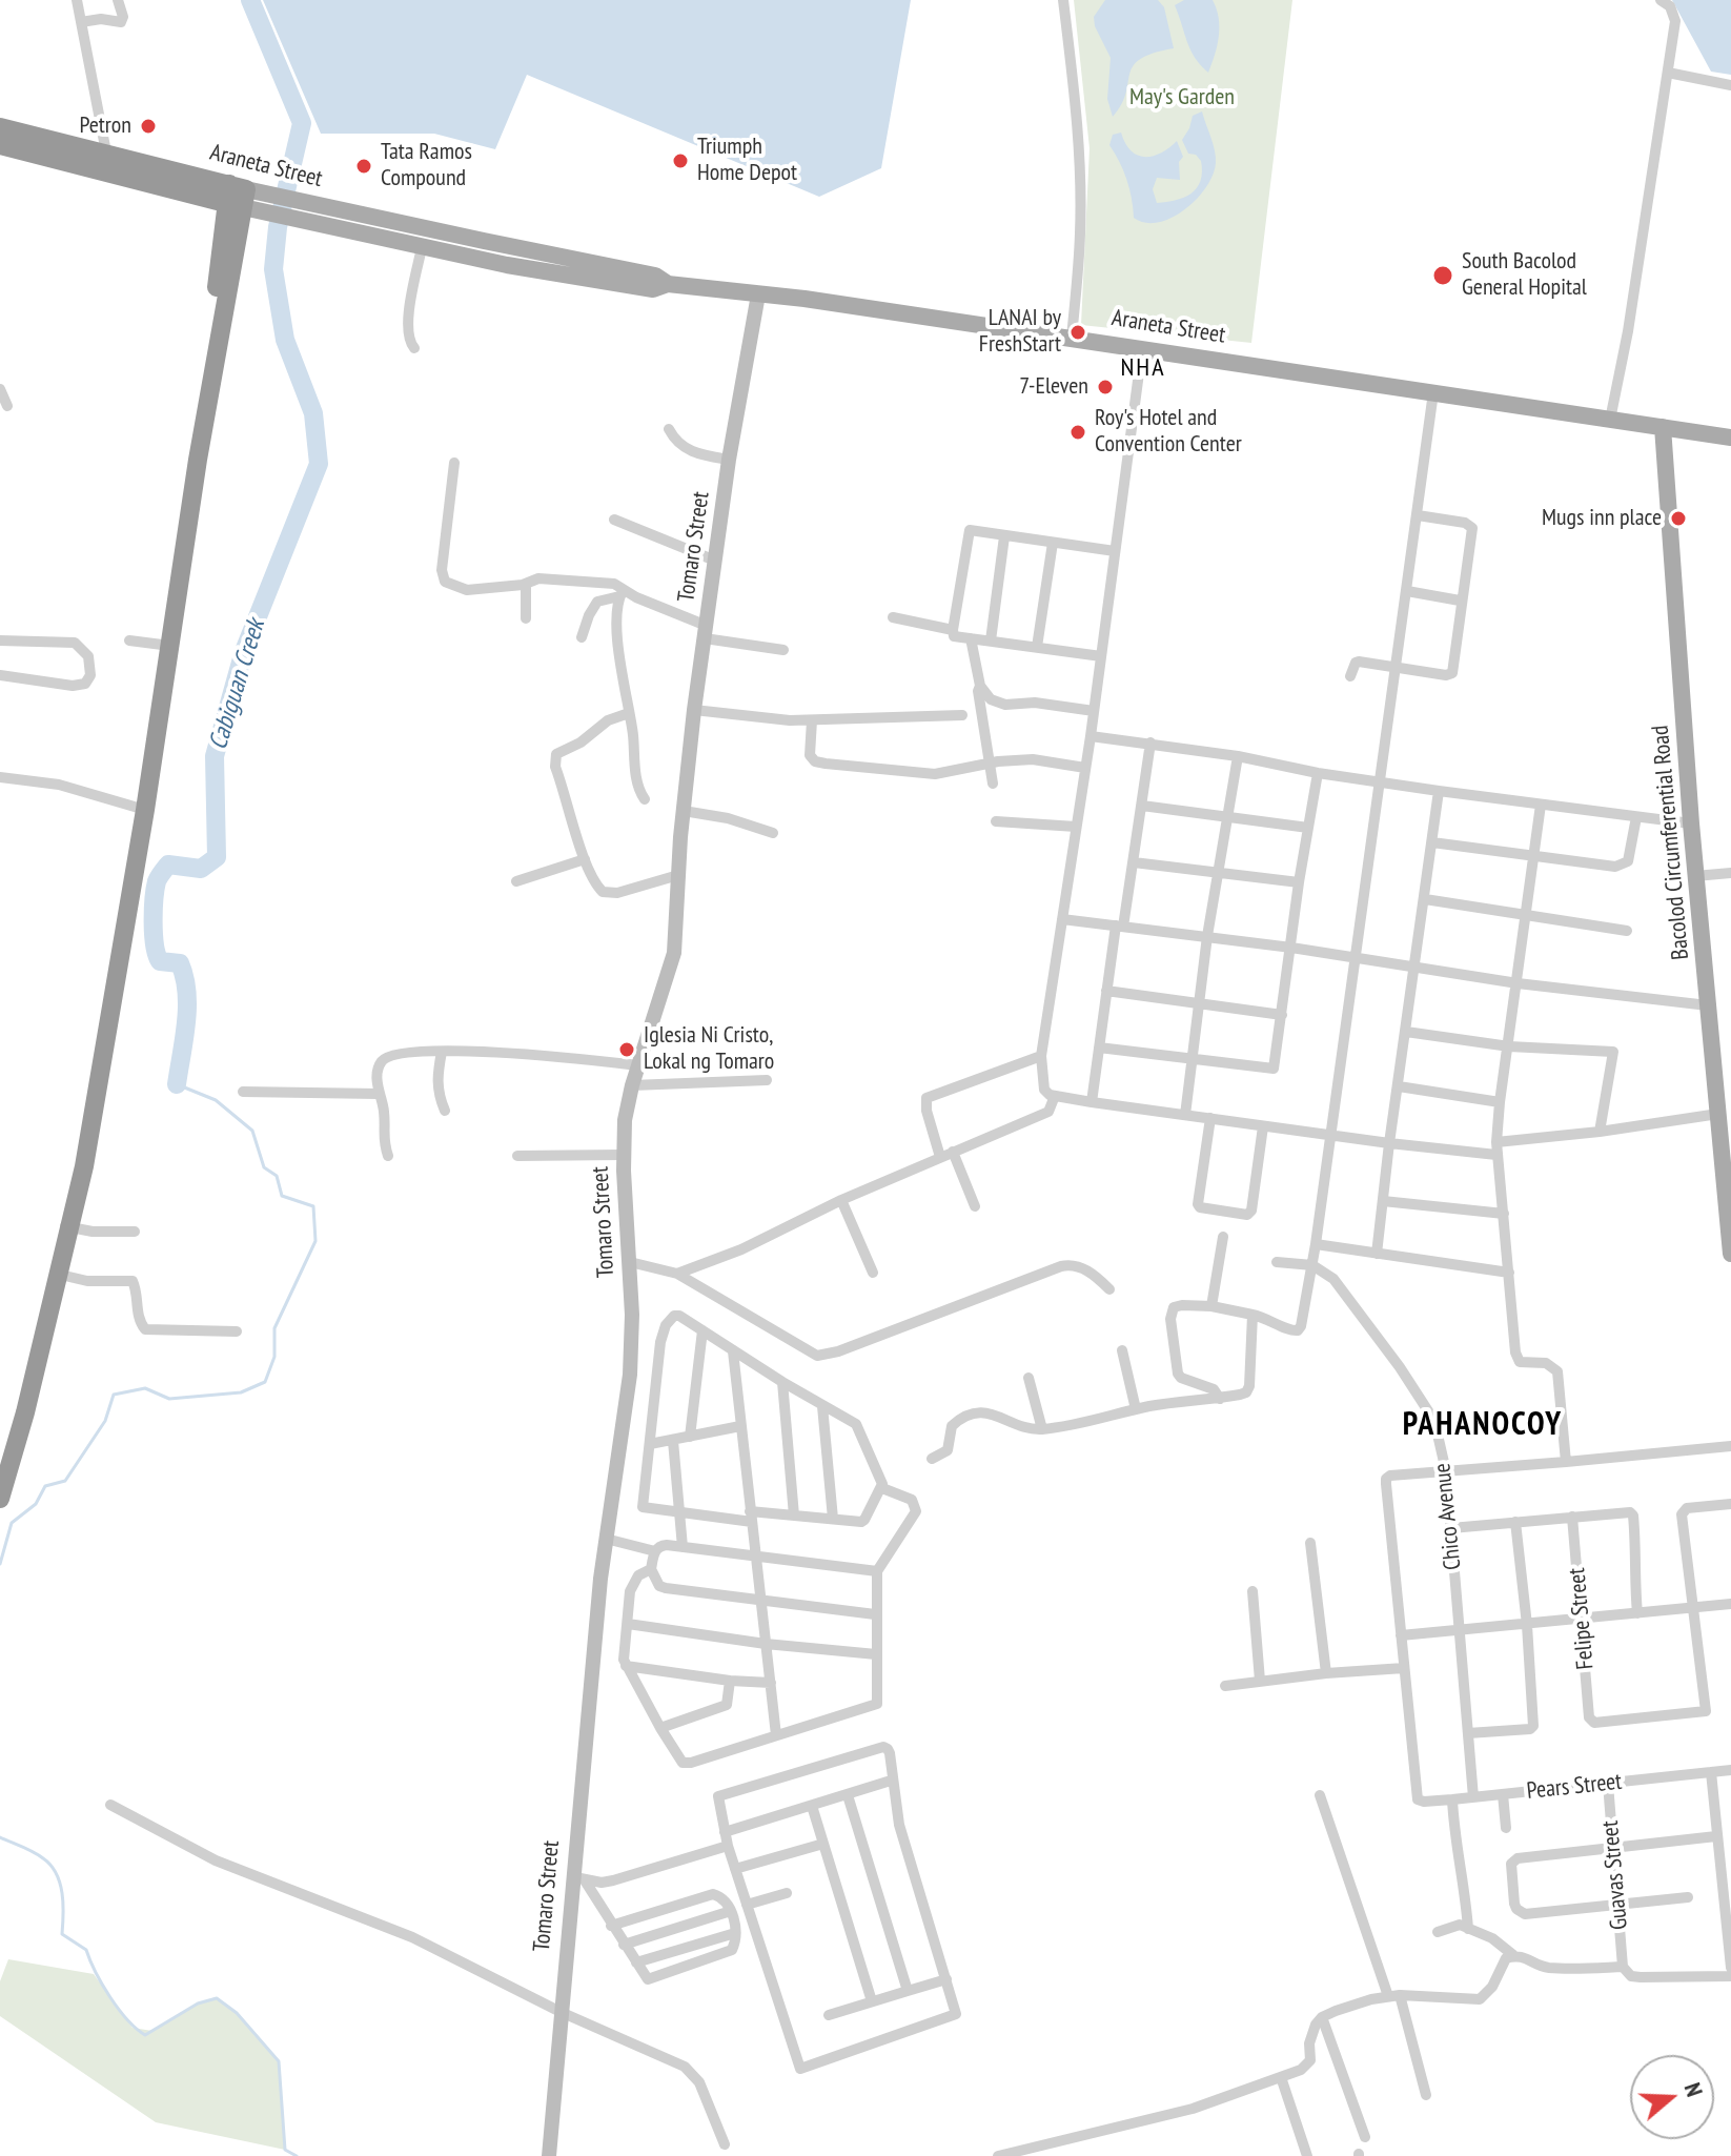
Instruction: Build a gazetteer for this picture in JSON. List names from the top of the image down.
{
  "streets": {
    "highway": ["Araneta Street"],
    "main road": ["Bacolod Circumferential Road"],
    "street": [
      "Tomaro Street",
      "Chico Avenue",
      "Felipe Street",
      "Pears Street",
      "Guavas Street"
    ]
  },
  "crossings": [
    ["Araneta Street", "Tomaro Street"],
    ["Araneta Street", "Bacolod Circumferential Road"],
    ["Chico Avenue", "Pears Street"],
    ["Pears Street", "Guavas Street"]
  ],
  "districts": ["NHA", "PAHANOCOY"],
  "water": ["Cabiguan Creek"],
  "parks": ["May's Garden"],
  "places": [
    "Petron",
    "Triumph Home Depot",
    "Tata Ramos Compound",
    "South Bacolod General Hopital",
    "LANAI by FreshStart",
    "7-Eleven",
    "Roy's Hotel and Convention Center",
    "Mugs inn place",
    "Iglesia Ni Cristo, Lokal ng Tomaro"
  ],
  "north": "right"
}
